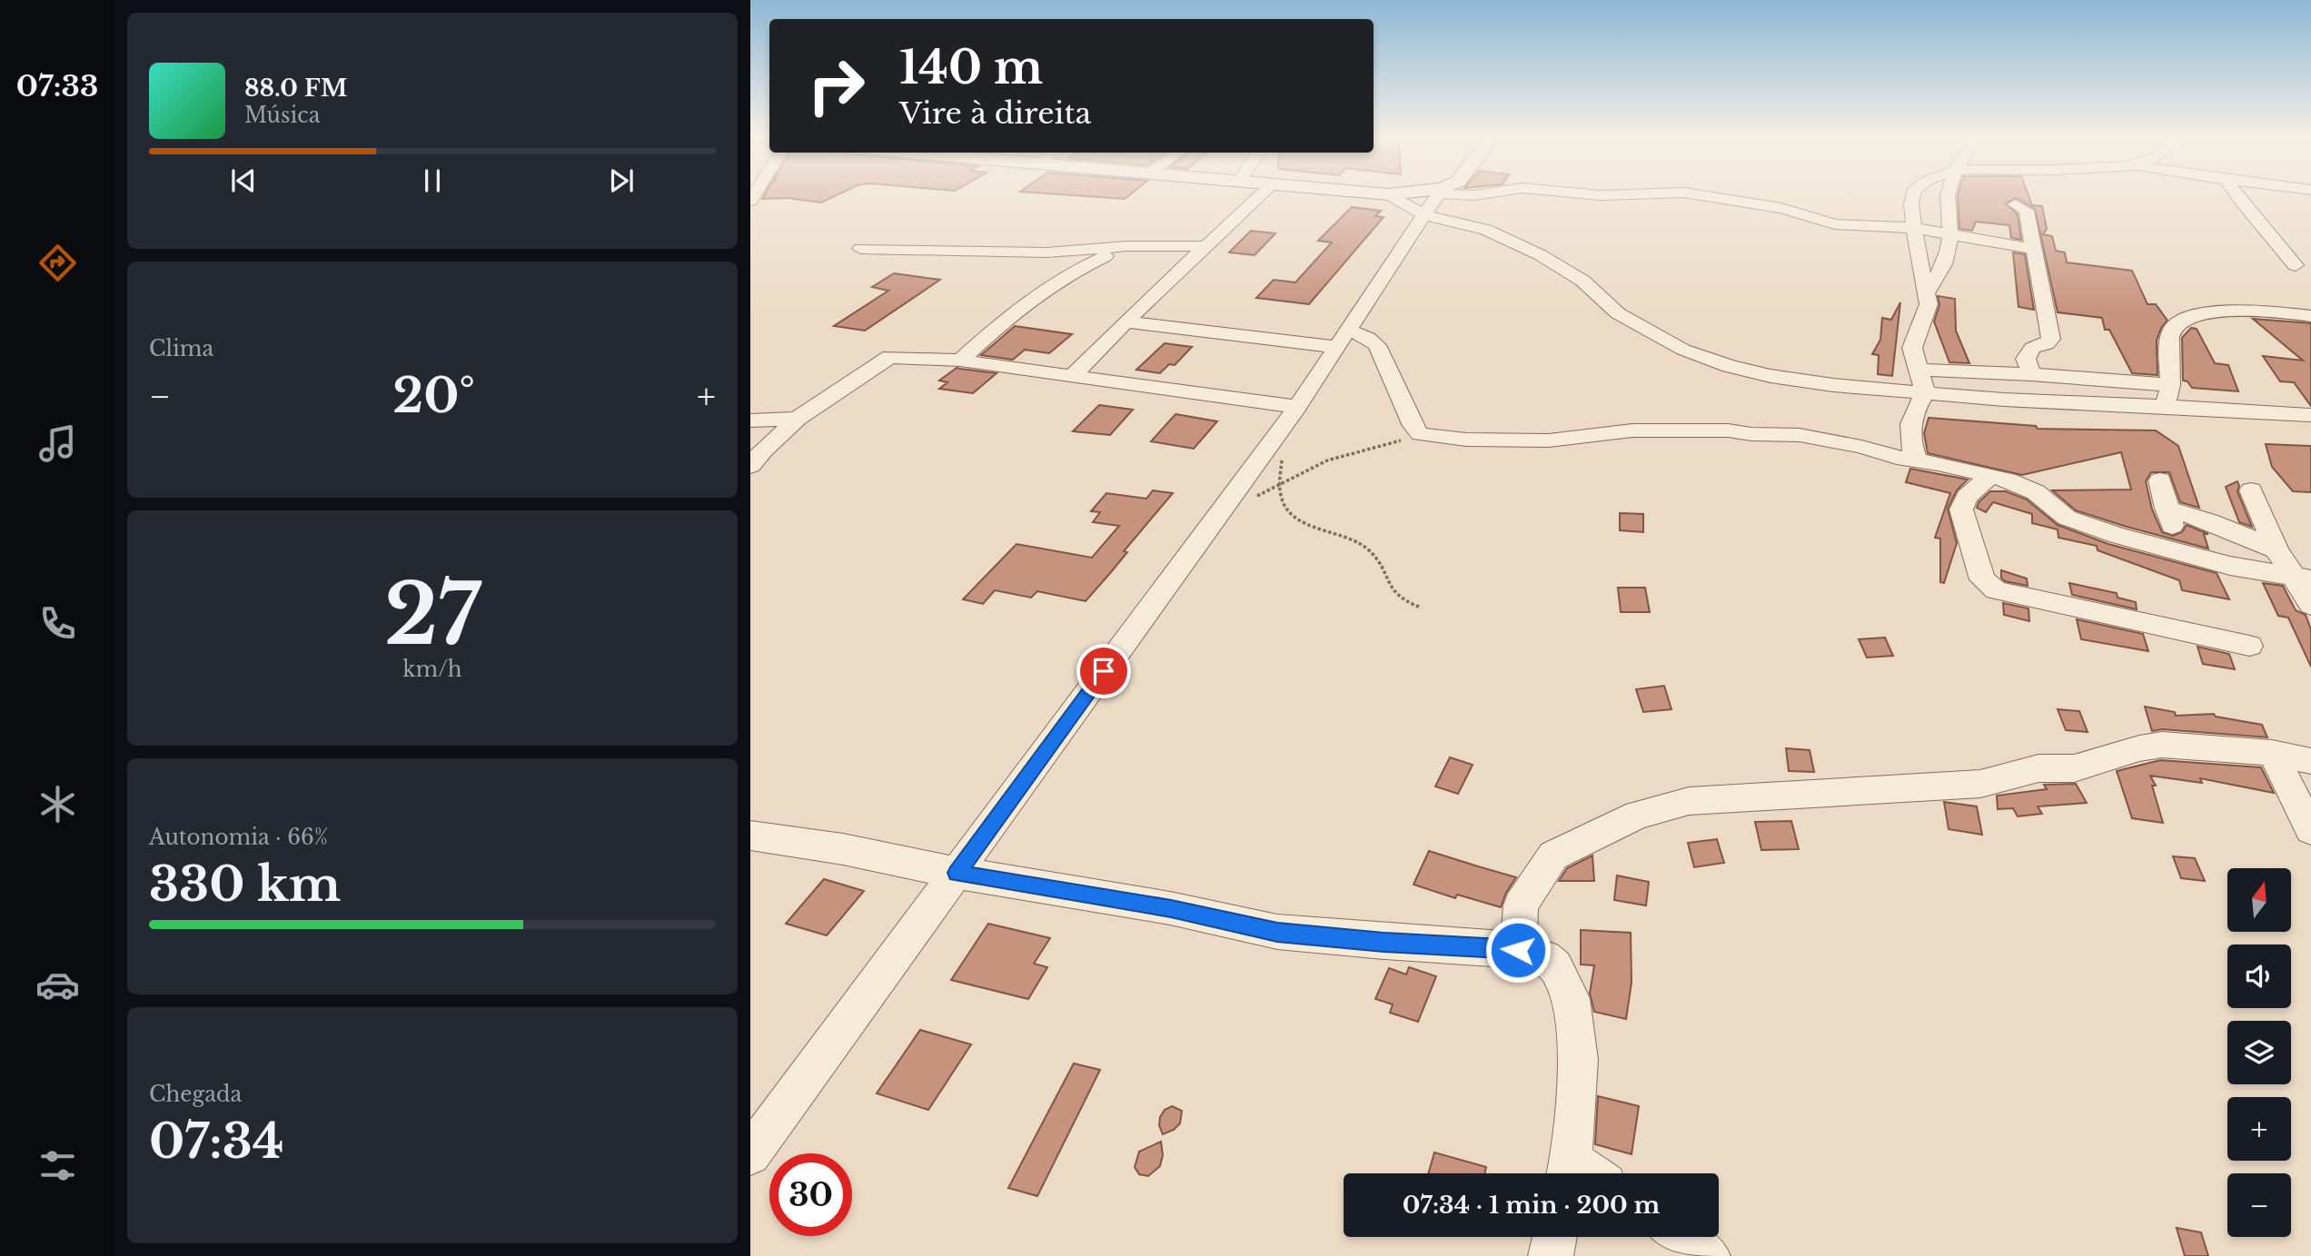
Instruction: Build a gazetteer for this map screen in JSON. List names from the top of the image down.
{
  "north": "top",
  "page": {
    "tabs": "07:33",
    "turn": ["140 m", "Vire à direita"],
    "song": ["88.0 FM", "Música"],
    "tile": [
      "Clima",
      ["27", "km/h"],
      ["Autonomia · 66%", "330 km"],
      ["Chegada", "07:34"]
    ],
    "heat": ["−", "20°", "+"],
    "map_buttons": ["+", "−"],
    "limit": "30",
    "trip": "07:34 · 1 min · 200 m"
  }
}
